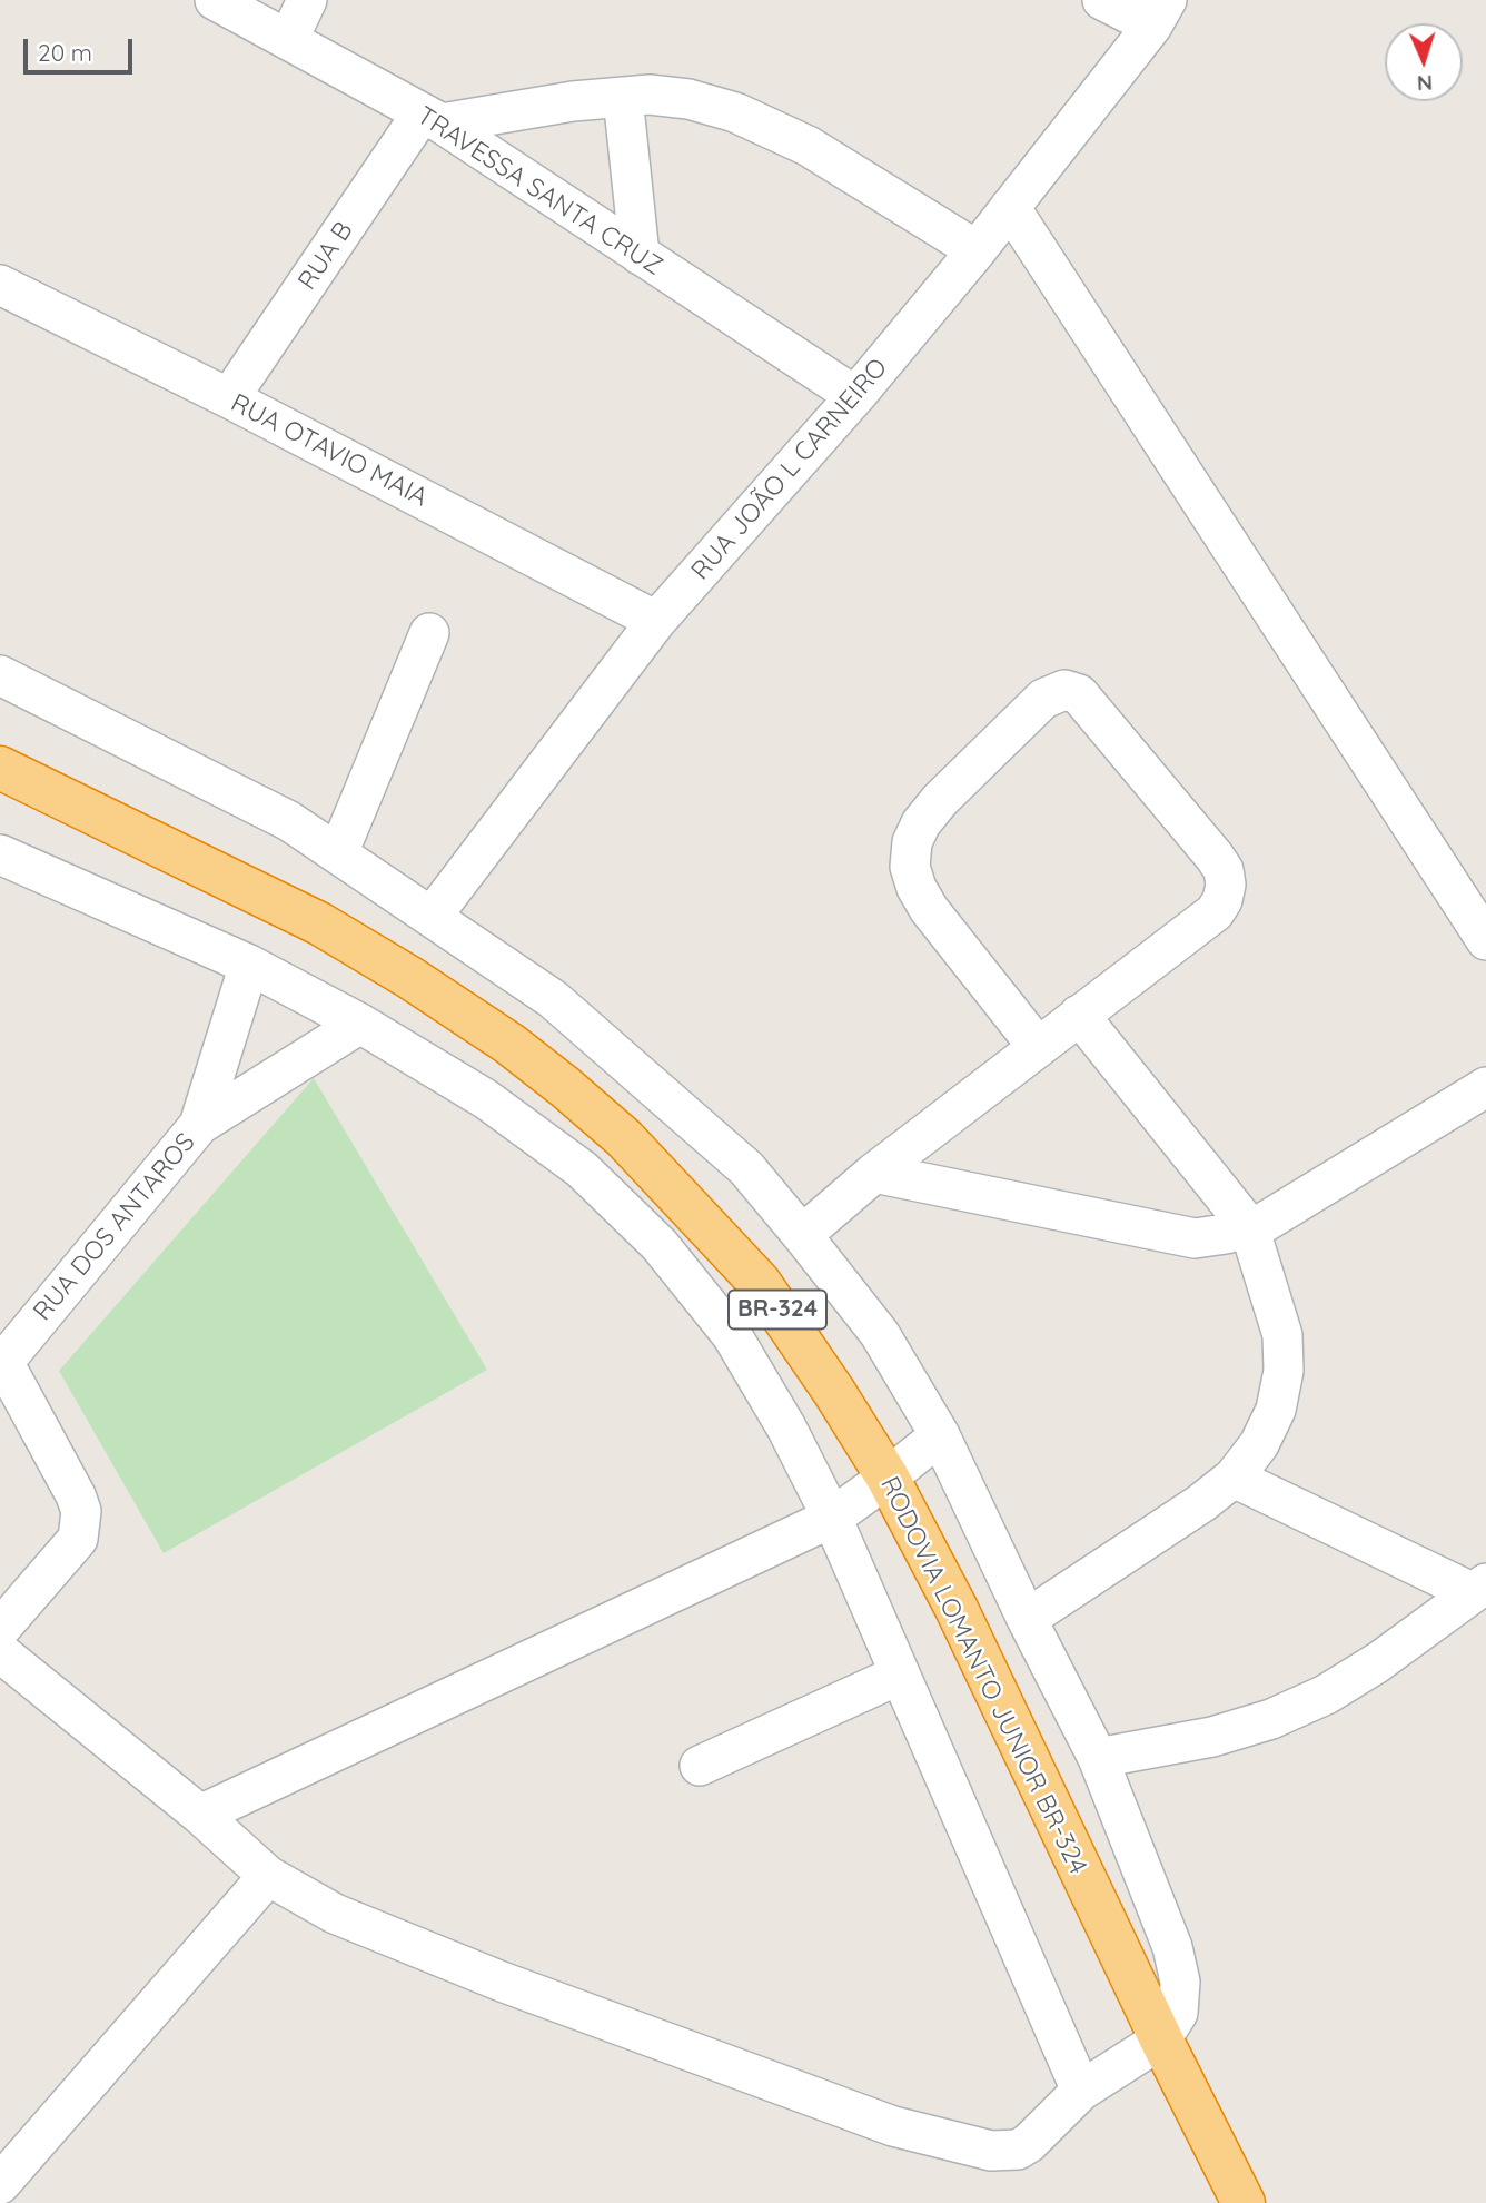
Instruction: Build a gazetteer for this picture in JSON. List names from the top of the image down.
{
  "streets": {
    "highway": ["BR-324", "RODOVIA LOMANTO JUNIOR BR-324"],
    "street": [
      "TRAVESSA SANTA CRUZ",
      "RUA B",
      "RUA OTAVIO MAIA",
      "RUA JOÃO L CARNEIRO",
      "RUA DOS ANTAROS"
    ]
  },
  "crossings": [
    ["TRAVESSA SANTA CRUZ", "RUA B"],
    ["TRAVESSA SANTA CRUZ", "RUA JOÃO L CARNEIRO"],
    ["RUA B", "RUA OTAVIO MAIA"],
    ["RUA OTAVIO MAIA", "RUA JOÃO L CARNEIRO"]
  ],
  "scale_bar": "20 m",
  "north": "bottom"
}
